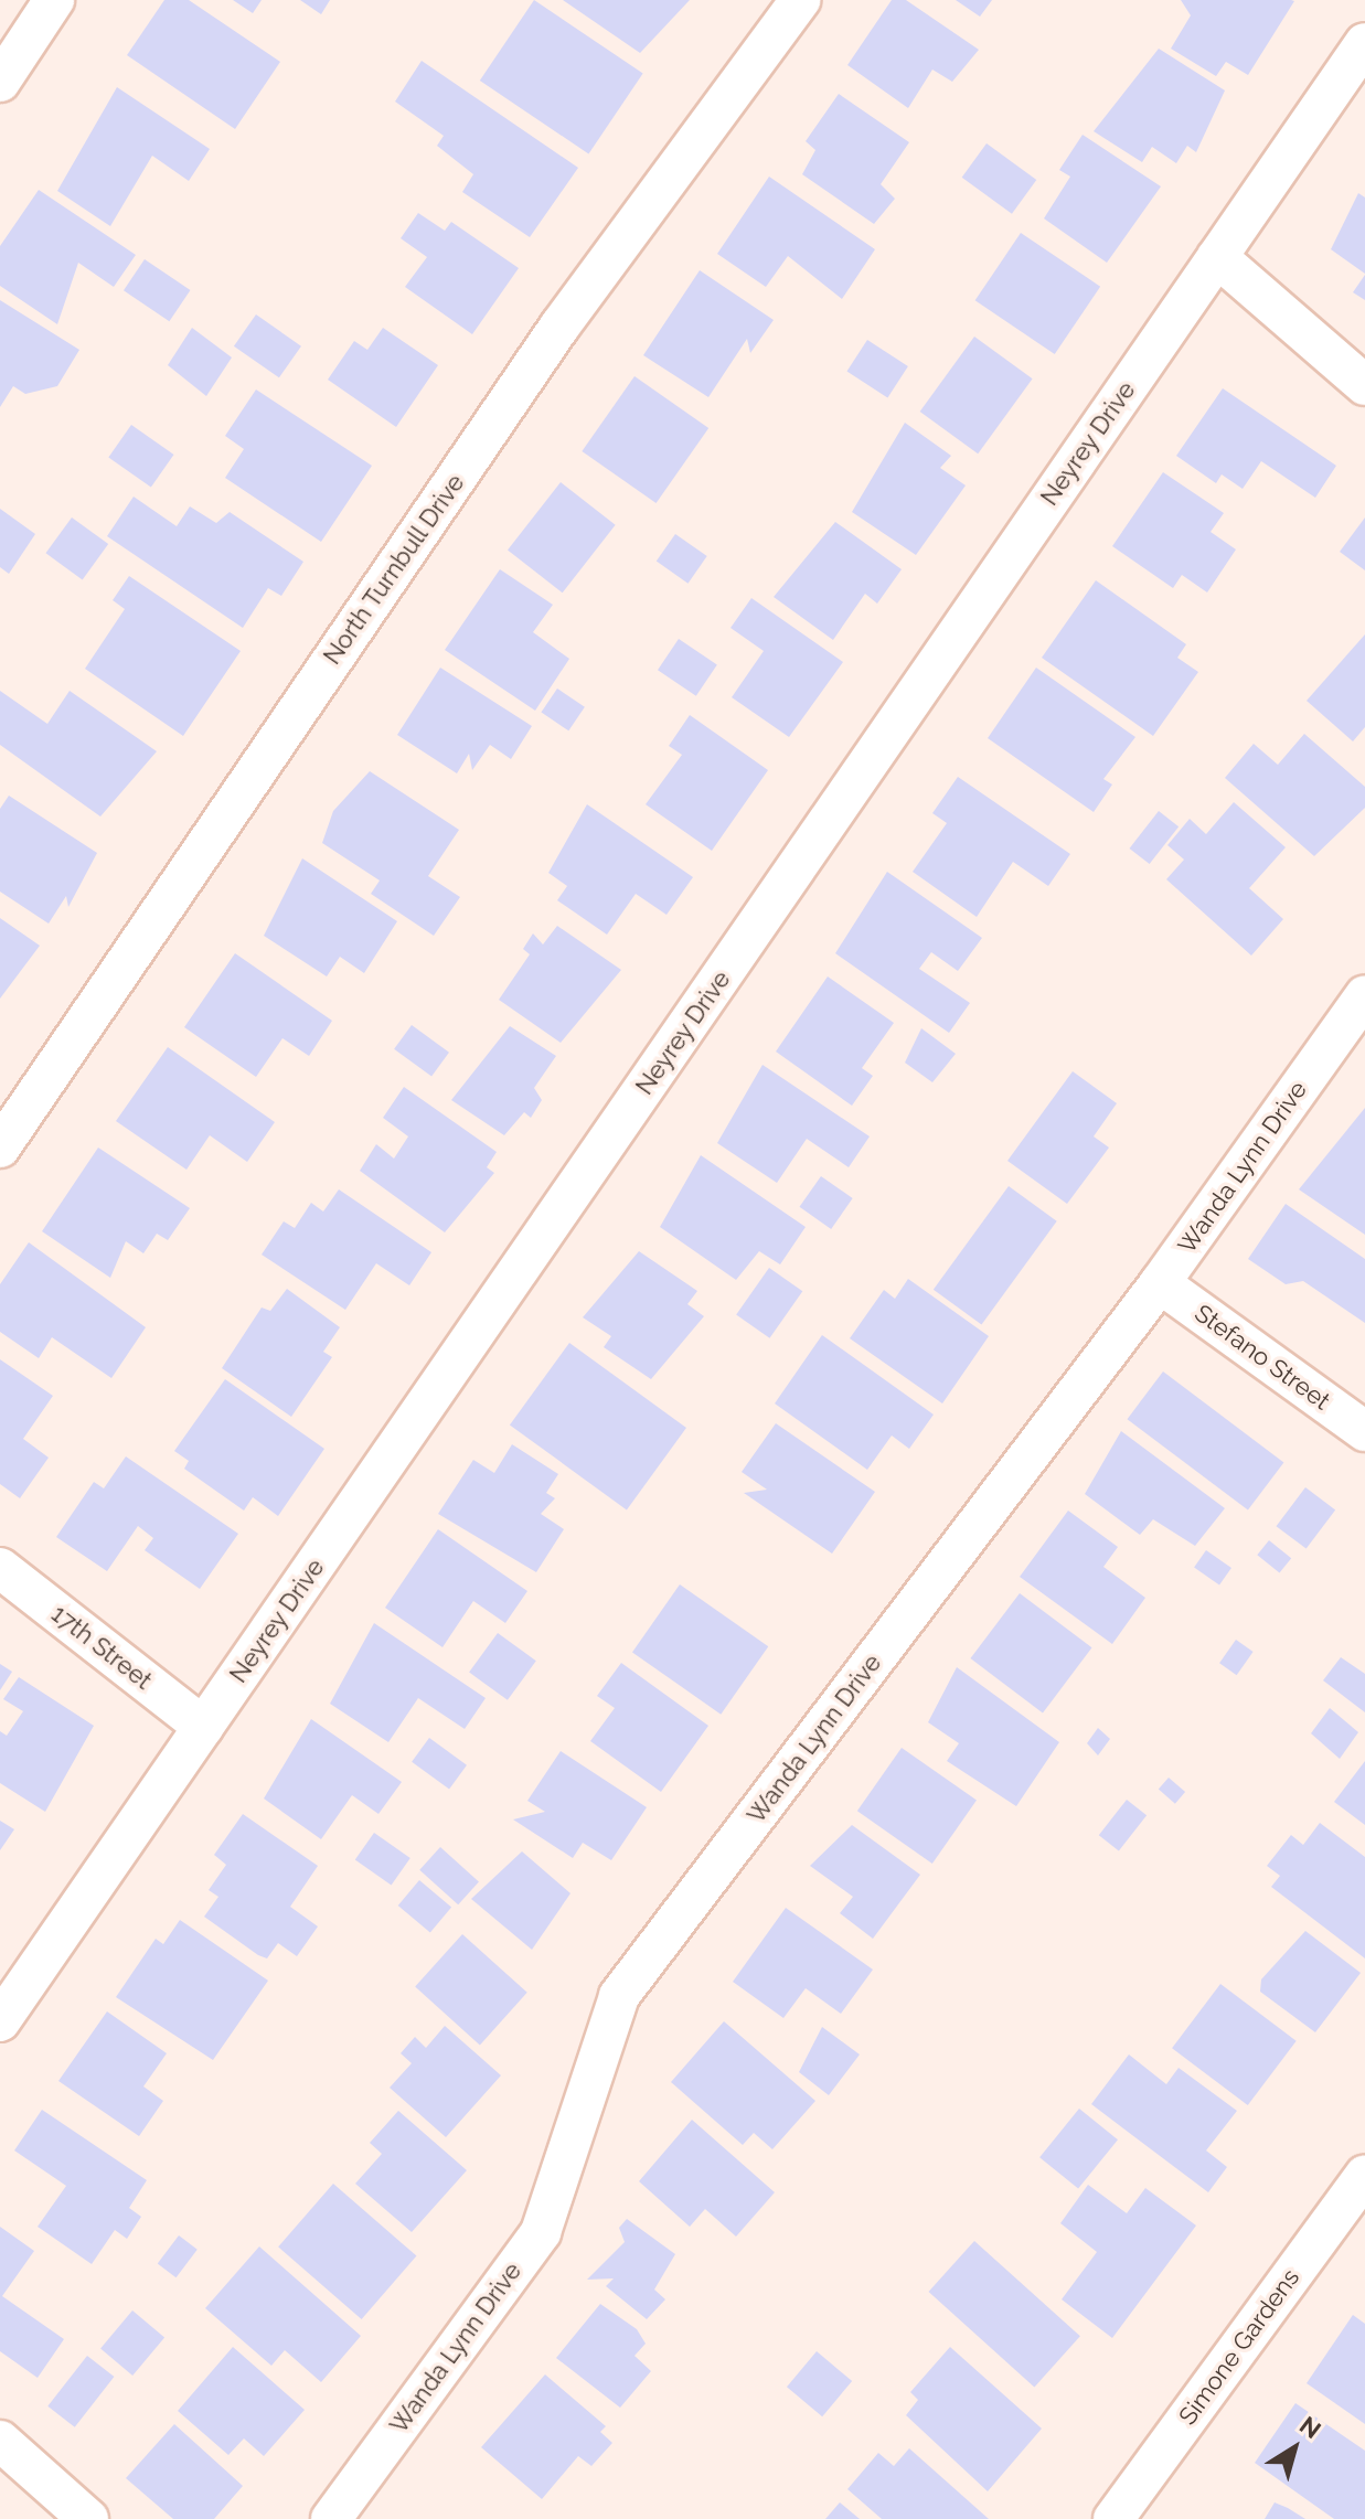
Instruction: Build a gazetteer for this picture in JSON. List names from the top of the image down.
{
  "streets": {
    "street": [
      "Neyrey Drive",
      "North Turnbull Drive",
      "Wanda Lynn Drive",
      "Stefano Street",
      "17th Street",
      "Simone Gardens"
    ]
  },
  "crossings": [
    ["Neyrey Drive", "17th Street"],
    ["Wanda Lynn Drive", "Stefano Street"]
  ],
  "north": "top right"
}
